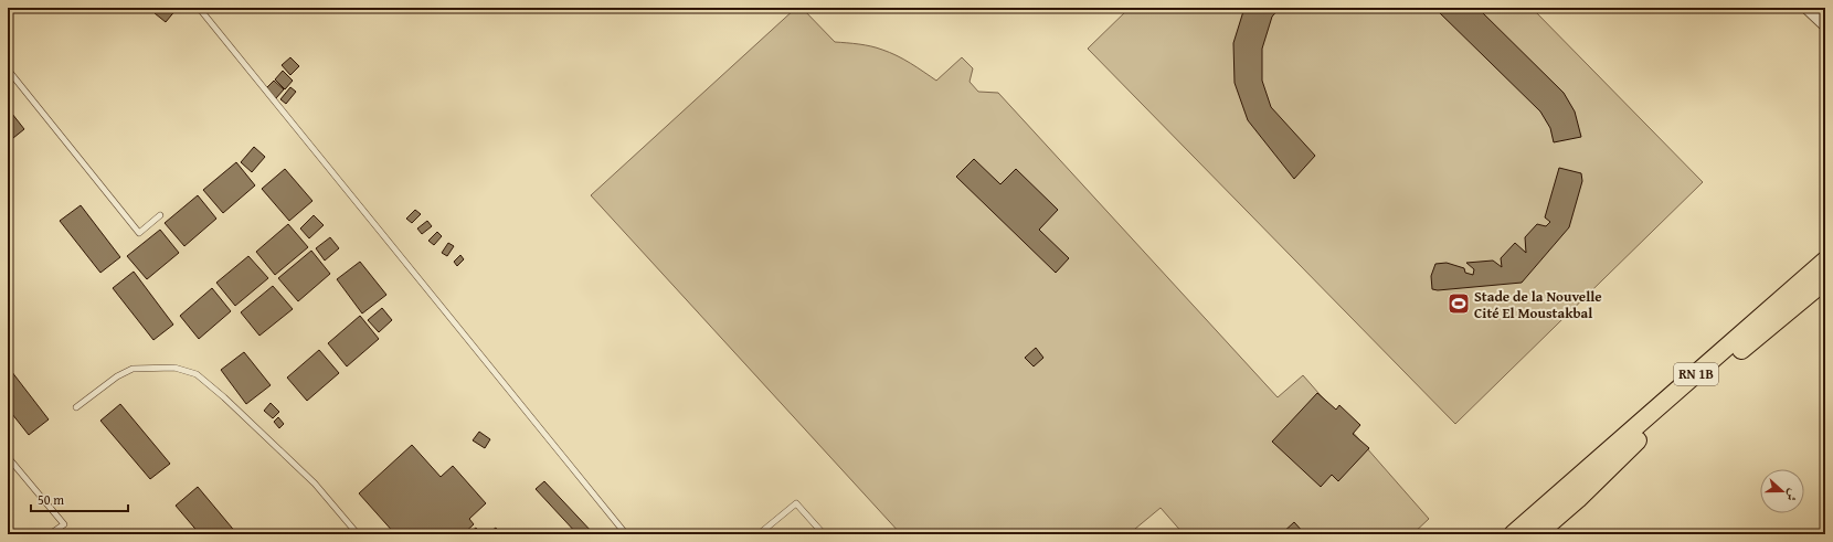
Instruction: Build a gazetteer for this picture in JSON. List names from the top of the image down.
{
  "streets": {
    "main road": ["RN 1B"]
  },
  "places": {
    "sports": ["Stade de la Nouvelle Cité El Moustakbal"]
  },
  "scale_bar": "50 m",
  "north": "right"
}
